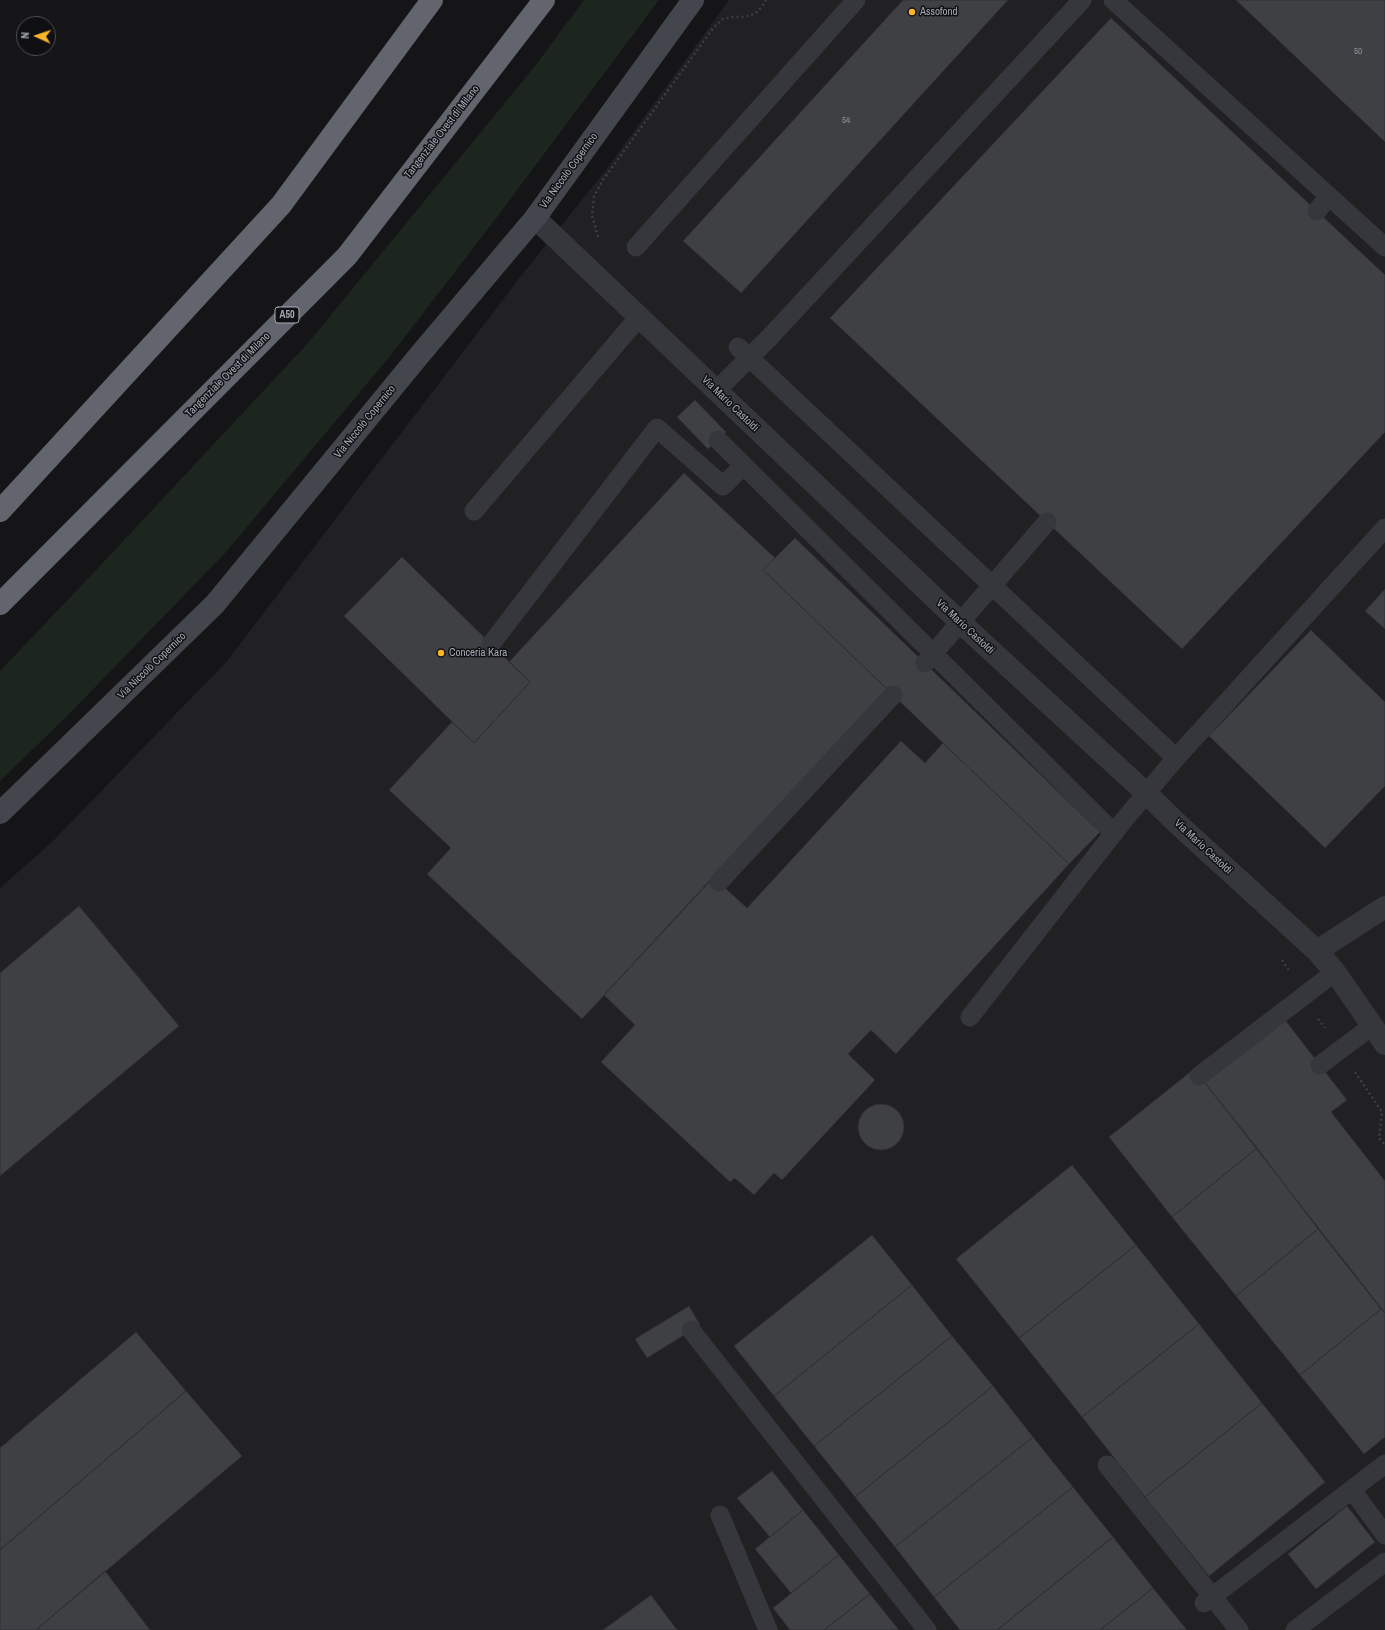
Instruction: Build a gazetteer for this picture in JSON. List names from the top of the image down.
{
  "streets": {
    "highway": ["Tangenziale Ovest di Milano", "A50"],
    "street": ["Via Niccolò Copernico", "Via Mario Castoldi"]
  },
  "crossings": [
    ["Via Niccolò Copernico", "Via Mario Castoldi"]
  ],
  "places": ["Assofond", "Conceria Kara"],
  "house_numbers": ["50", "54"],
  "north": "left"
}
